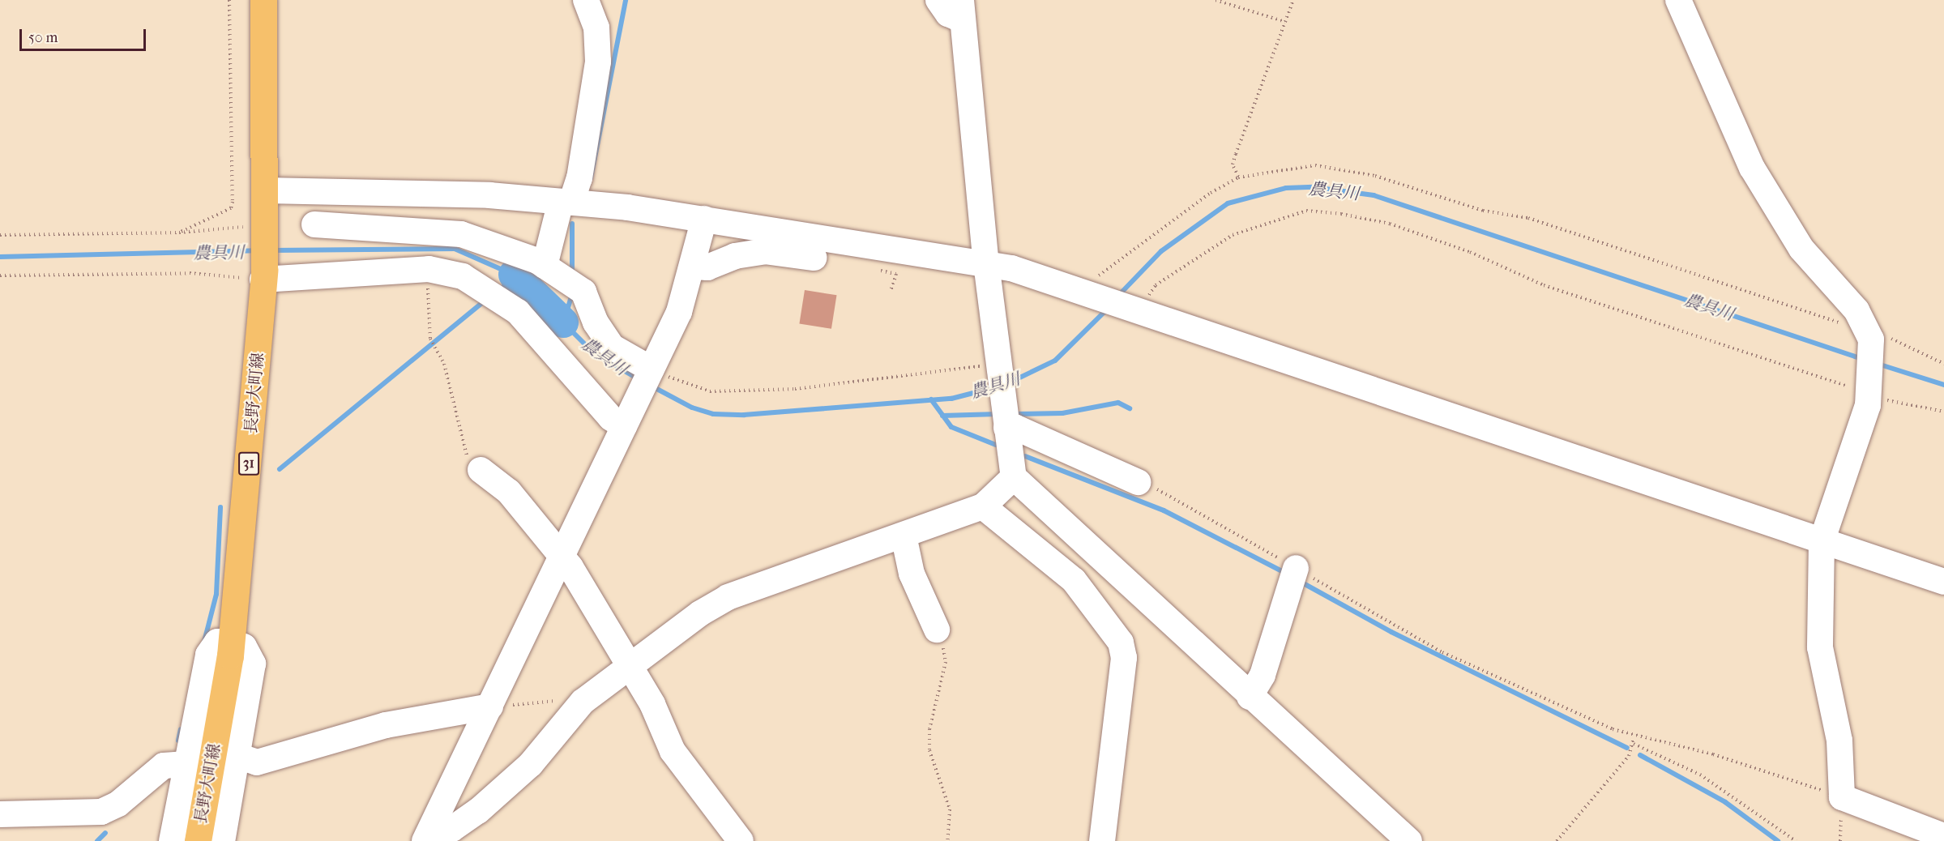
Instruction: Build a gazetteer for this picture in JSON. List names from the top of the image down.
{
  "streets": {
    "main road": ["長野大町線", "31"]
  },
  "water": ["農具川"],
  "scale_bar": "50 m"
}
